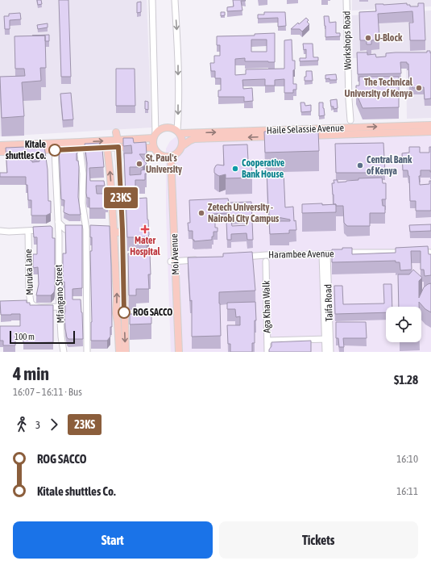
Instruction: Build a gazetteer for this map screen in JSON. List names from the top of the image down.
{
  "streets": {
    "main road": ["Haile Selassie Avenue", "Moi Avenue"],
    "street": [
      "Workshops Road",
      "Harambee Avenue",
      "Muruka Lane",
      "Mfangano Street",
      "Taifa Road",
      "Aga Khan Walk"
    ]
  },
  "crossings": [
    ["Haile Selassie Avenue", "Moi Avenue"],
    ["Harambee Avenue", "Taifa Road"],
    ["Muruka Lane", "Mfangano Street"]
  ],
  "places": {
    "other": [
      "U-Block",
      "The Technical University of Kenya",
      "Kitale shuttles Co.",
      "St. Paul's University",
      "Central Bank of Kenya",
      "Cooperative Bank House",
      "Zetech University - Nairobi City Campus",
      "ROG SACCO"
    ],
    "health": ["Mater Hospital"]
  },
  "lines": ["bus line 23KS"],
  "scale_bar": "100 m",
  "page": {
    "on_map": "23KS",
    "scale": "100 m",
    "heading": ["4 min", "16:07 – 16:11 · Bus", "$1.28"],
    "legs": ["3", "23KS"],
    "list": [
      {
        "name": "ROG SACCO",
        "value": "16:10"
      },
      {
        "name": "Kitale shuttles Co.",
        "value": "16:11"
      }
    ],
    "buttons": ["Start", "Tickets"]
  }
}
